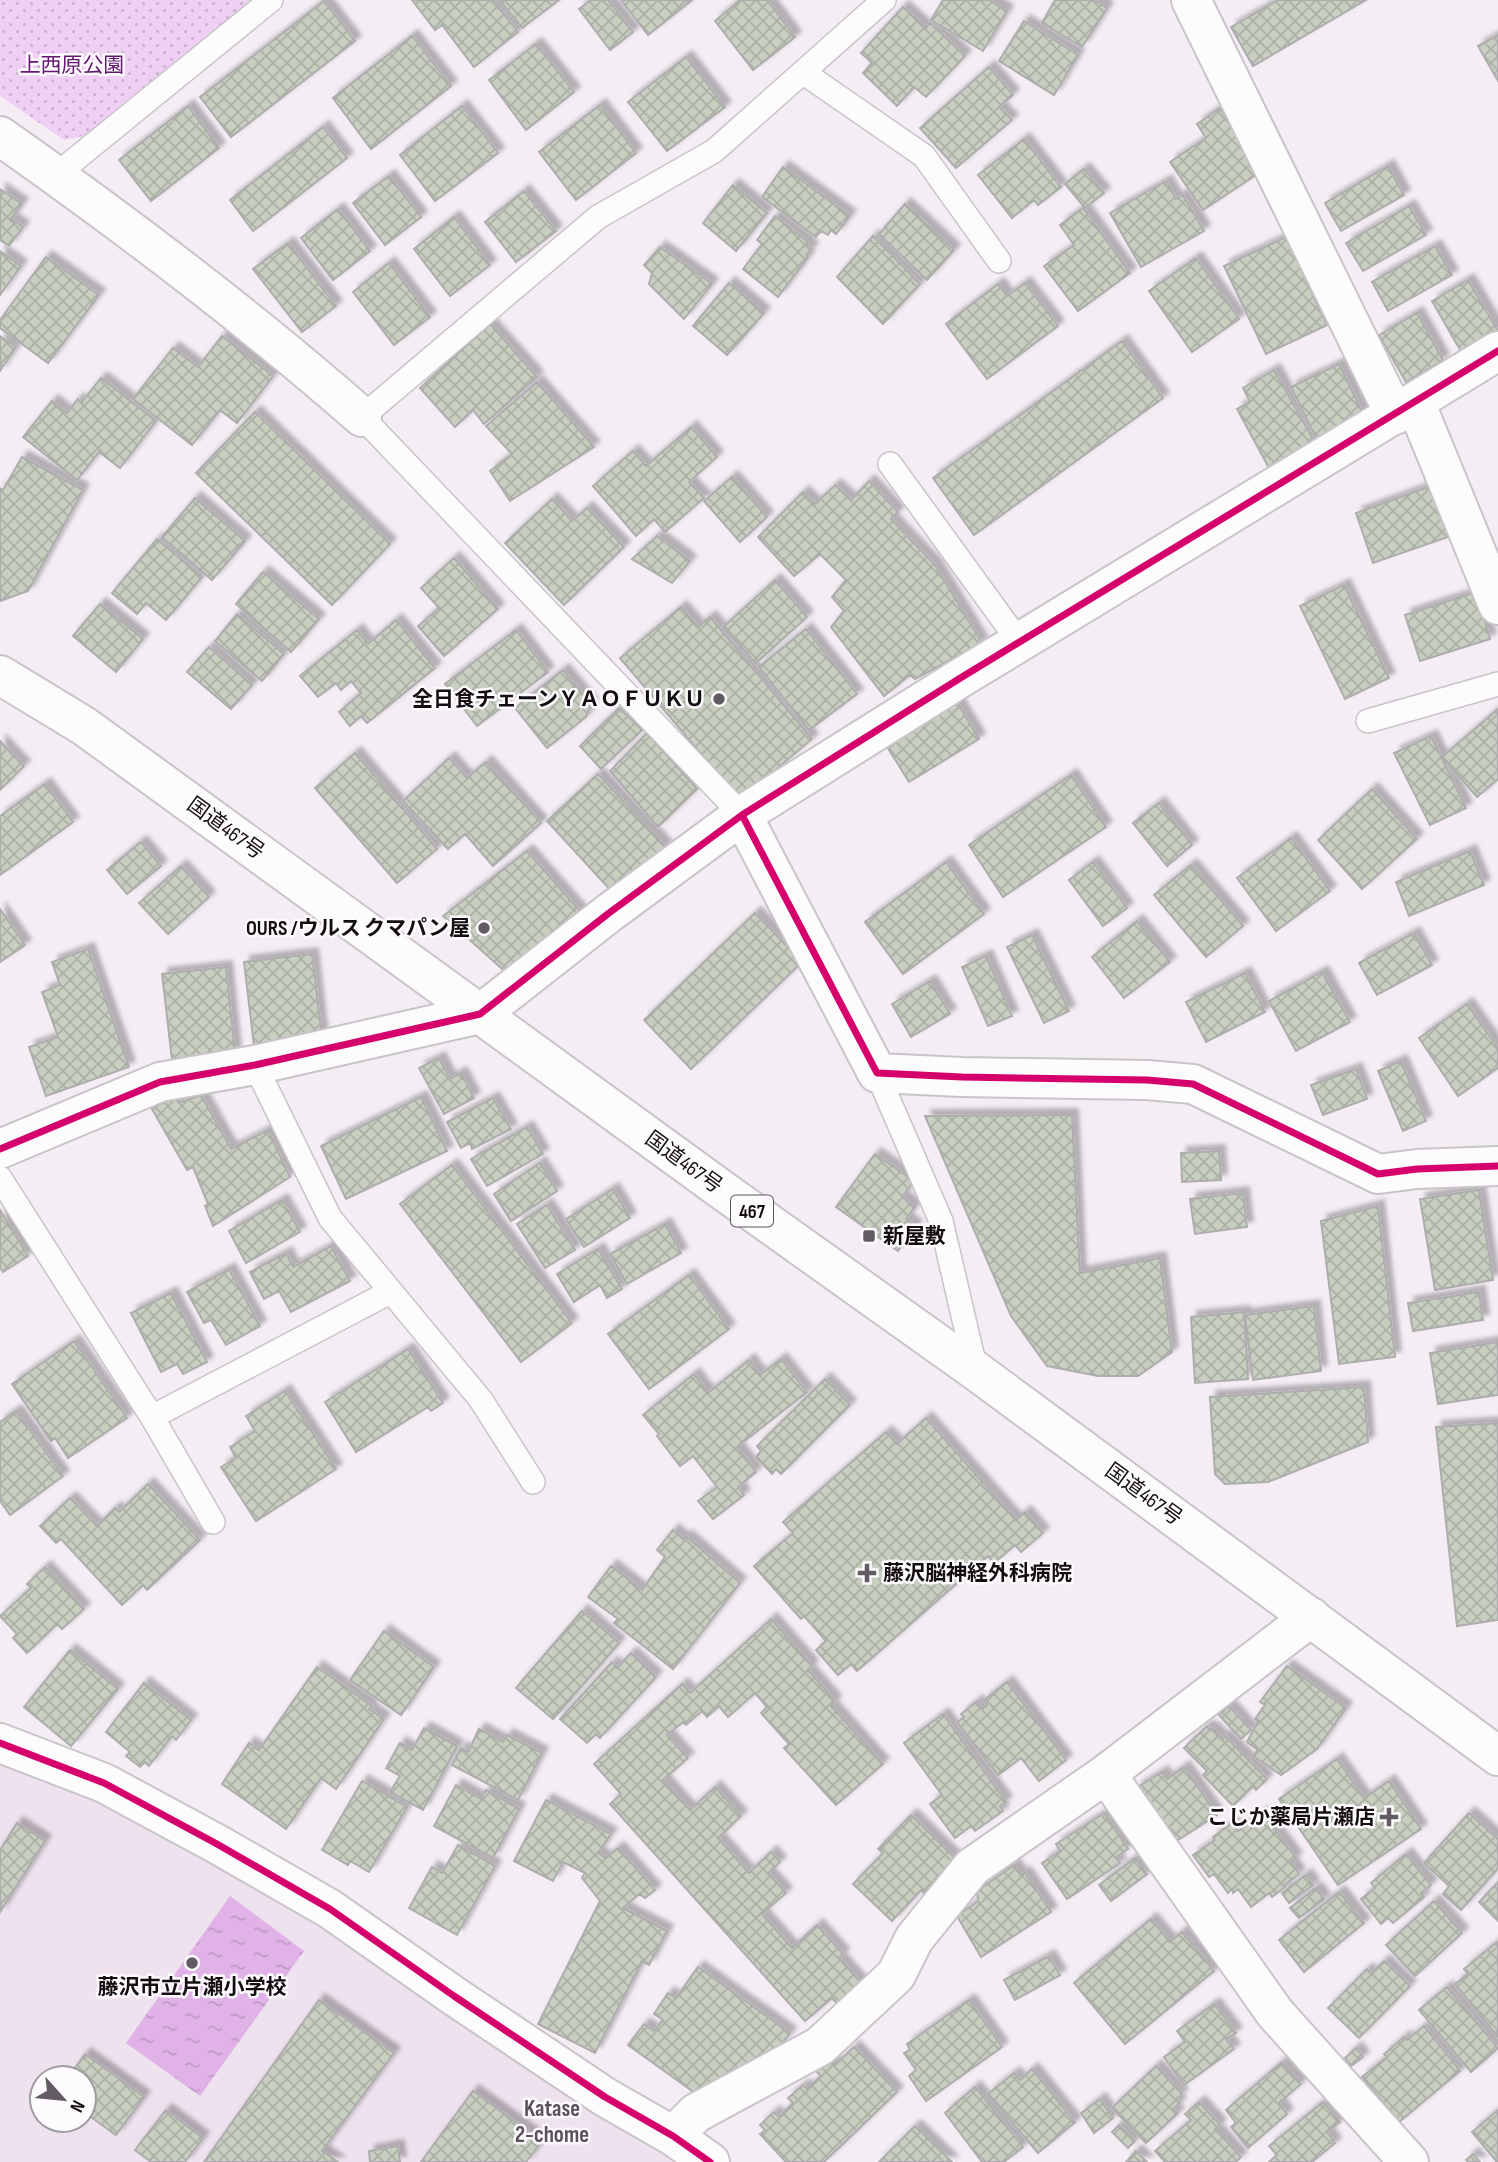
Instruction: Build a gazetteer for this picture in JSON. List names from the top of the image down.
{
  "streets": {
    "main road": ["国道467号", "467"]
  },
  "districts": ["Katase 2-chome"],
  "parks": ["上西原公園"],
  "places": {
    "other": ["全日食チェーンＹＡＯＦＵＫＵ", "OURS /ウルス クマパン屋", "藤沢市立片瀬小学校"],
    "transit": ["新屋敷"],
    "health": ["藤沢脳神経外科病院", "こじか薬局片瀬店"]
  },
  "north": "bottom right"
}
